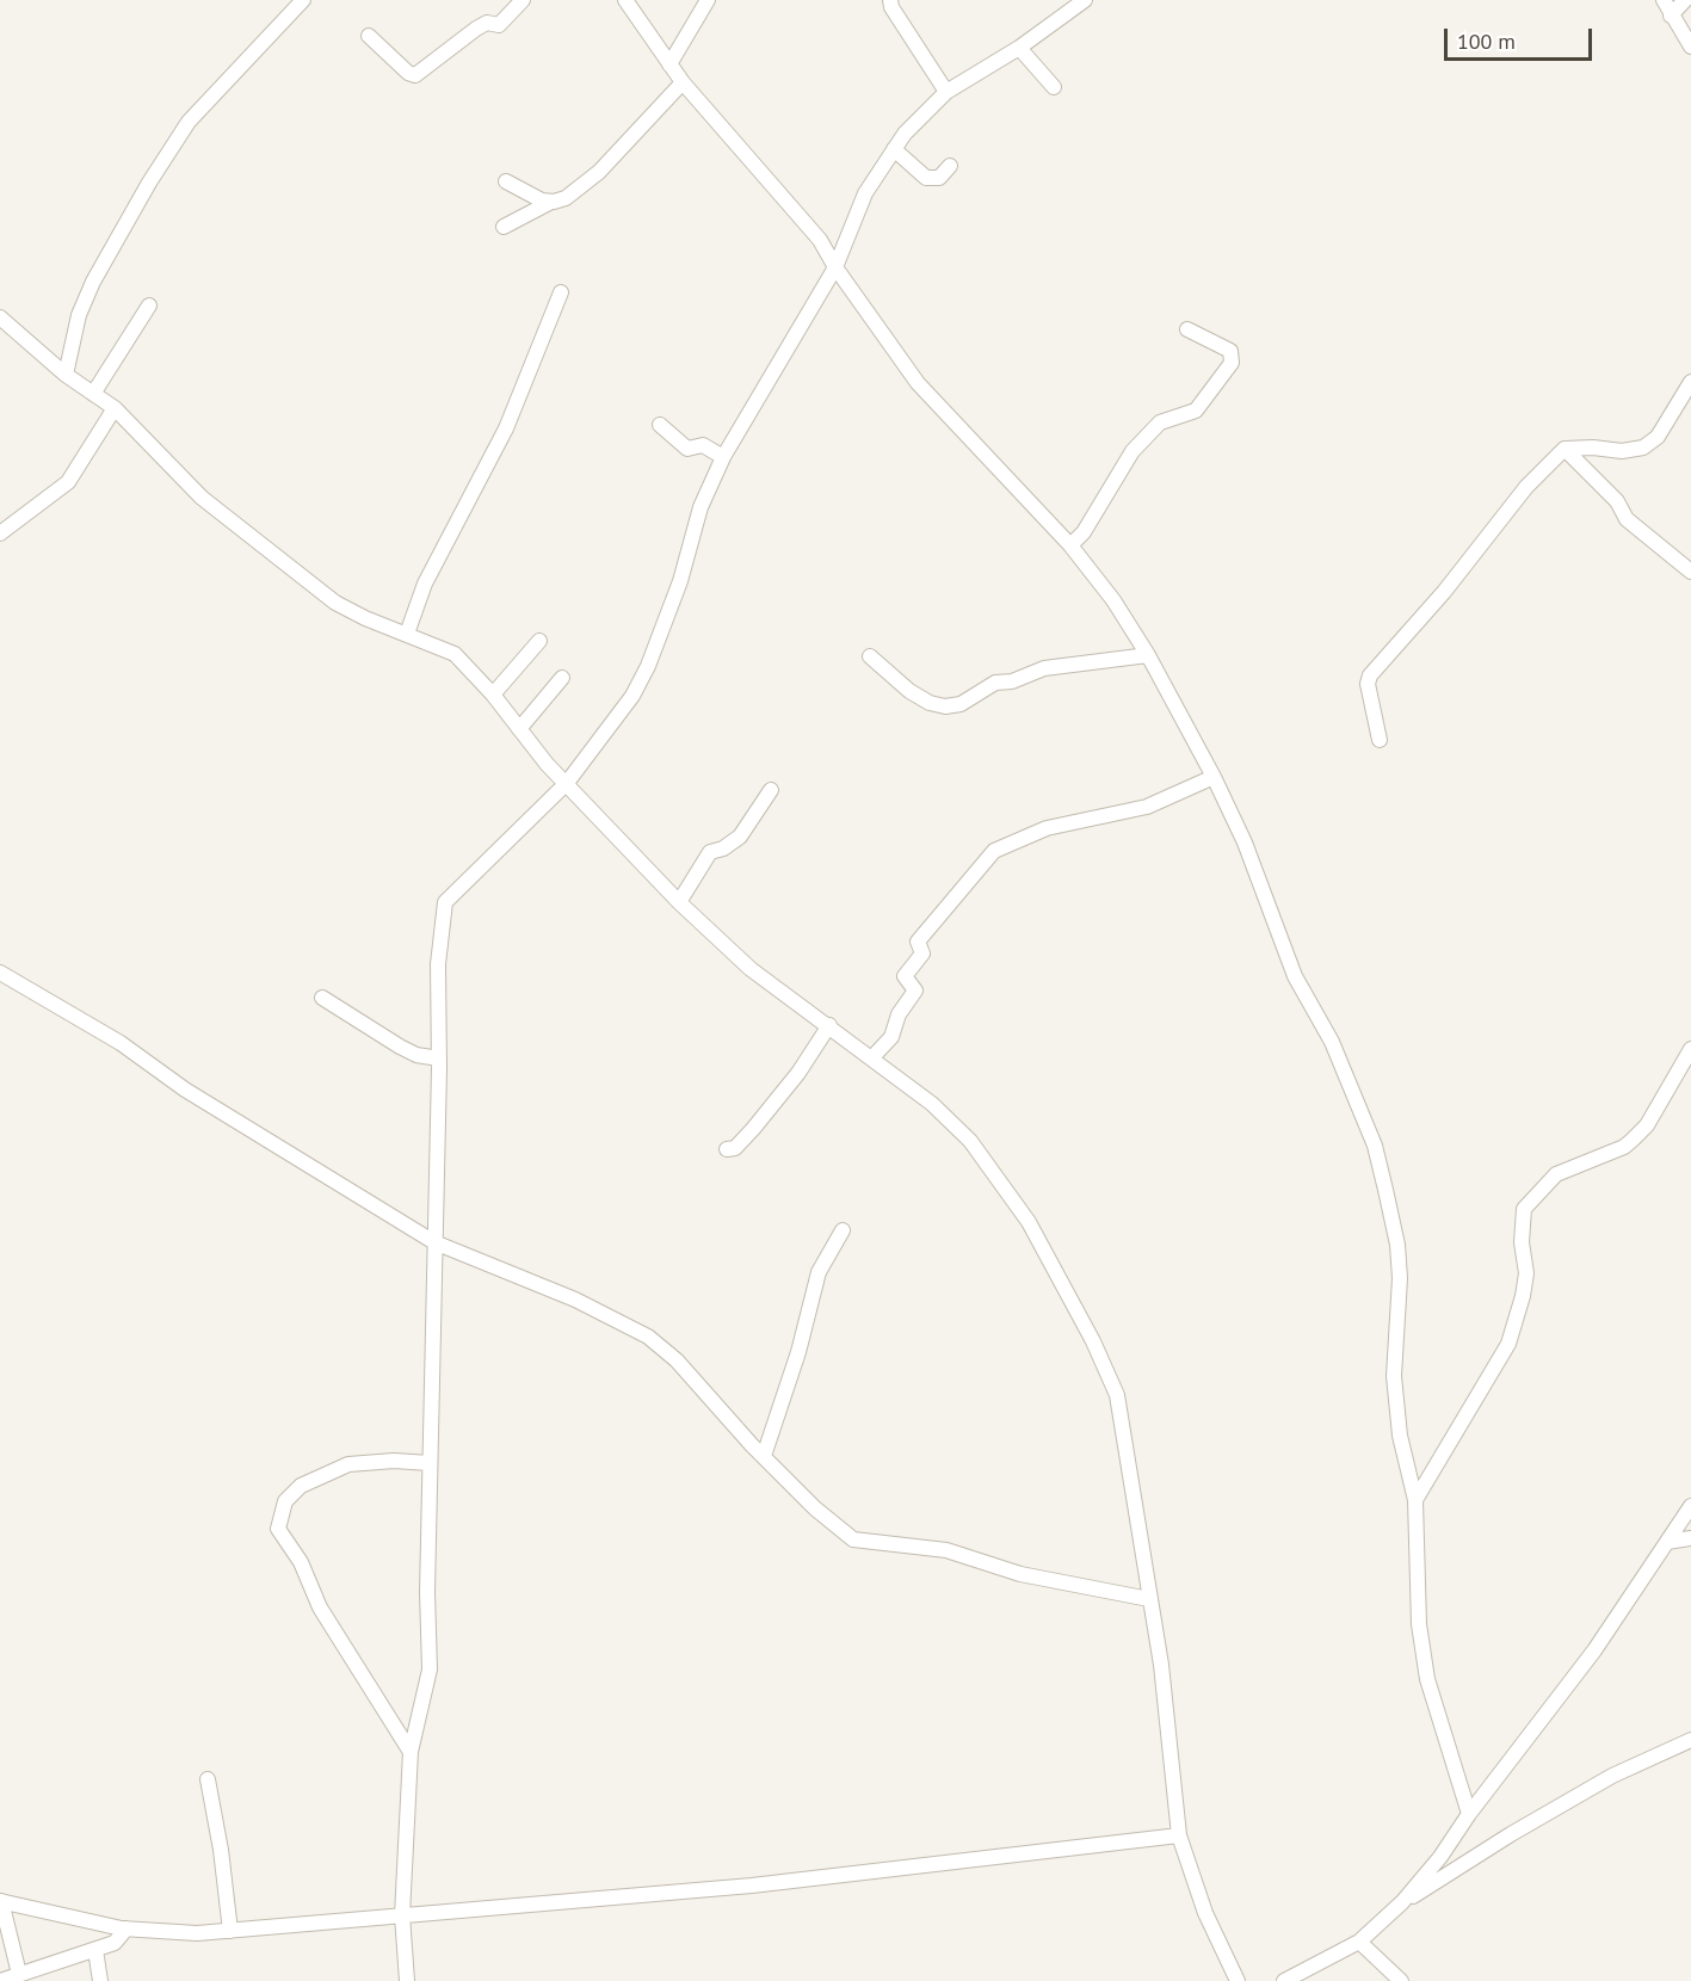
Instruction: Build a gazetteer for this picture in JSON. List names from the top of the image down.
{
  "scale_bar": "100 m"
}
